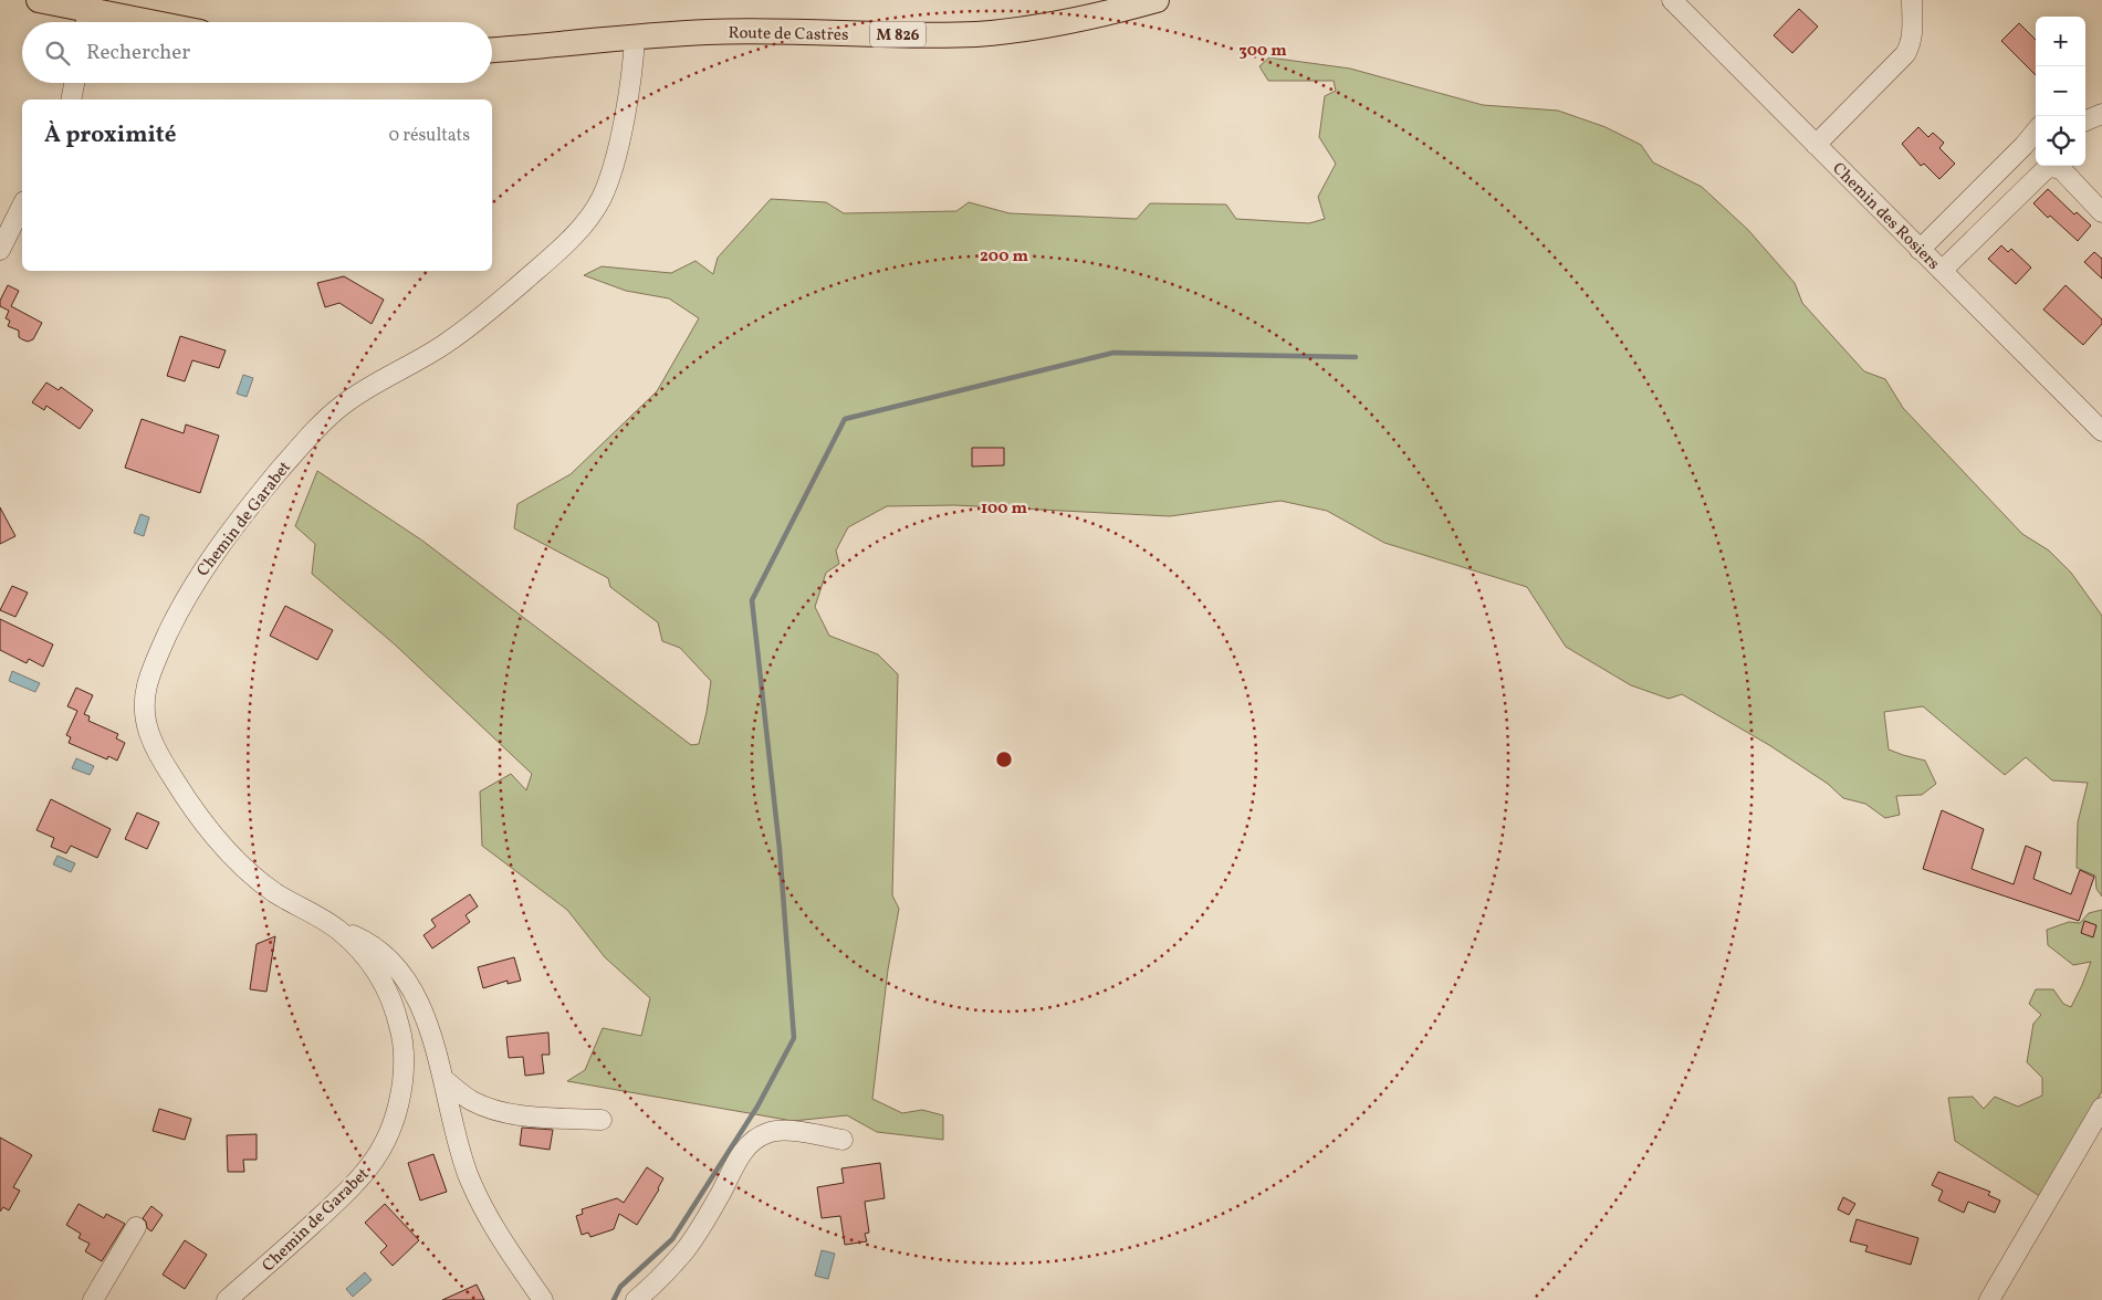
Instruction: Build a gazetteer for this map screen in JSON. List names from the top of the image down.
{
  "streets": {
    "main road": ["Route de Castres", "M 826"],
    "street": ["Chemin des Rosiers", "Chemin de Garabet"]
  },
  "crossings": [
    ["Route de Castres", "Chemin de Garabet"]
  ],
  "page": {
    "map_buttons": ["+", "−"],
    "search": "Rechercher",
    "heading": ["À proximité", "0 résultats"]
  },
  "rings": ["300 m", "200 m", "100 m"]
}
